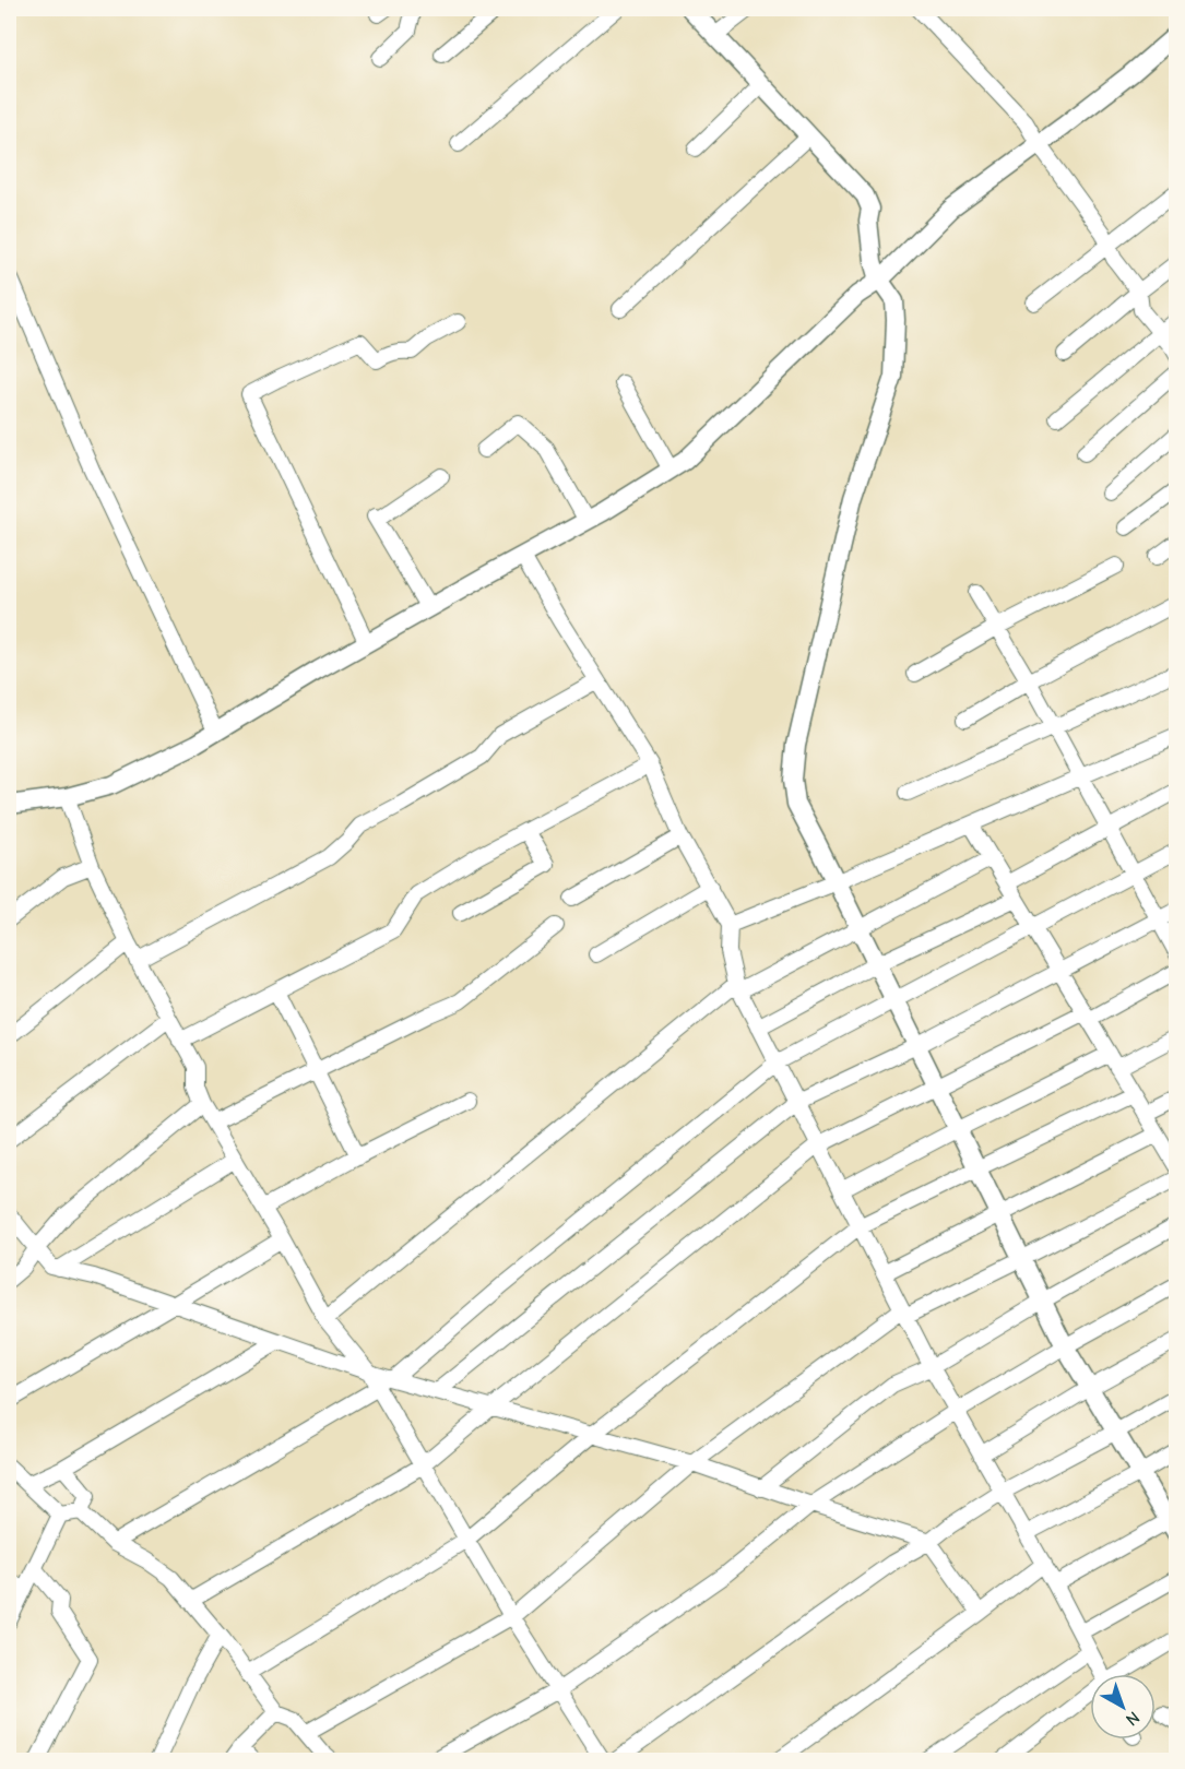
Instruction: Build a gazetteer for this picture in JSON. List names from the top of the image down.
{
  "north": "bottom right"
}
